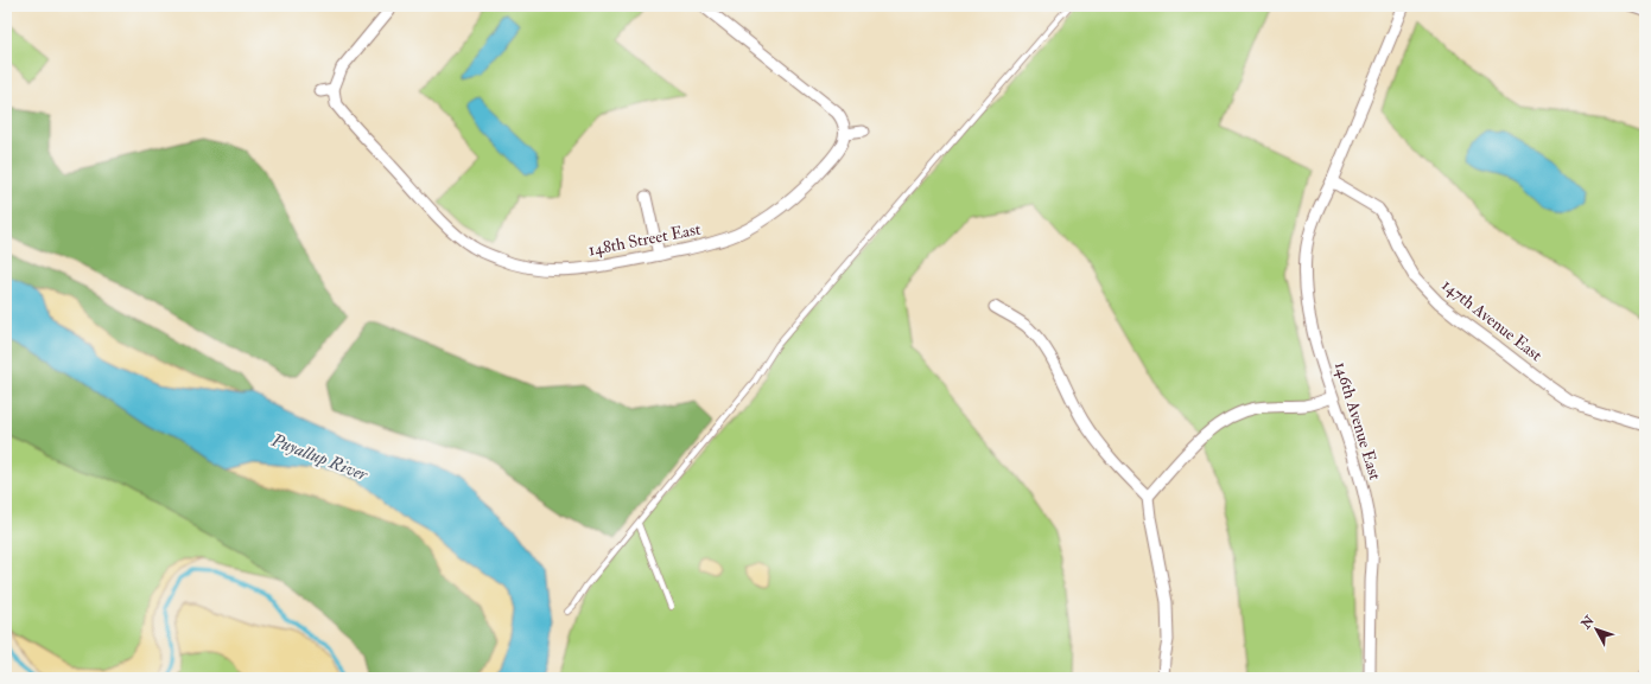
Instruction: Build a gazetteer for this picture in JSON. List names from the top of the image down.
{
  "streets": {
    "street": ["148th Street East", "147th Avenue East", "146th Avenue East"]
  },
  "crossings": [
    ["147th Avenue East", "146th Avenue East"]
  ],
  "water": ["Puyallup River"],
  "north": "top left"
}
